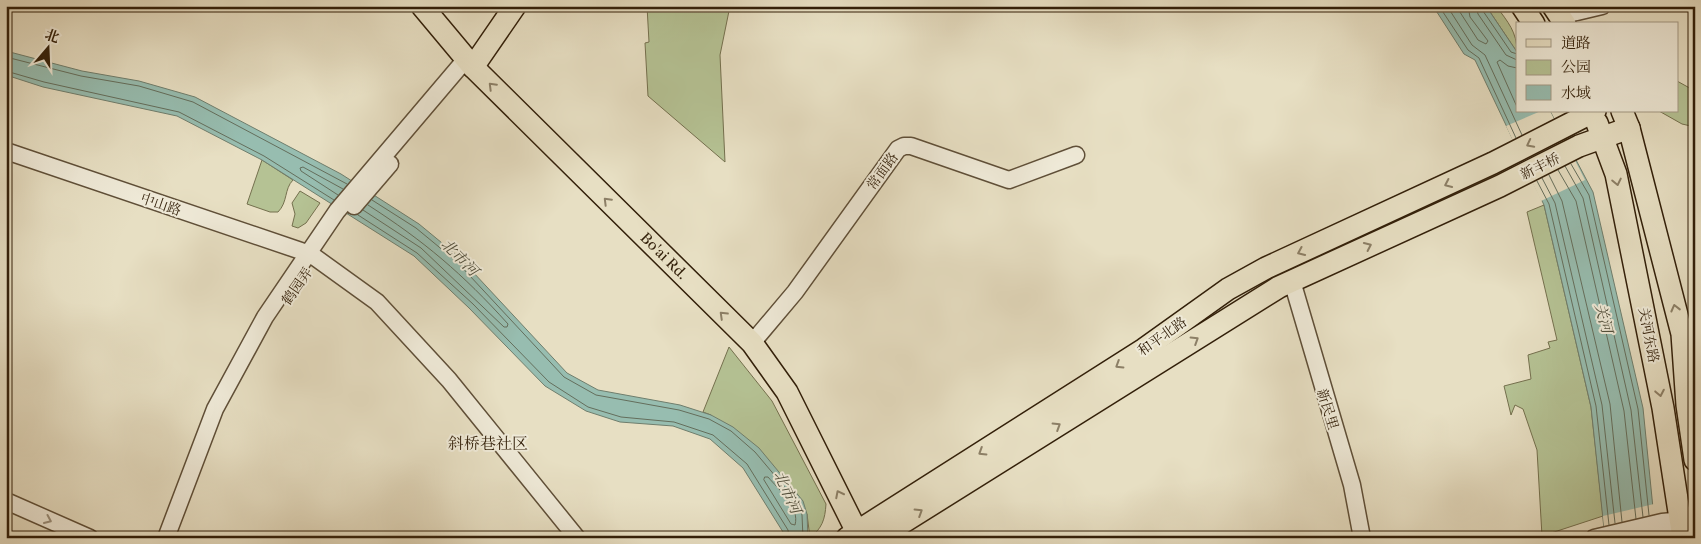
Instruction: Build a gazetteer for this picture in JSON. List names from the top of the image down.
{
  "streets": {
    "main road": [
      "新丰桥",
      "Bo'ai Rd.",
      "关河东路",
      "和平北路"
    ],
    "street": [
      "常面路",
      "中山路",
      "鹤园弄",
      "新民里"
    ]
  },
  "crossings": [
    ["新丰桥", "关河东路"],
    ["新丰桥", "和平北路"],
    ["常面路", "Bo'ai Rd."],
    ["中山路", "鹤园弄"],
    ["Bo'ai Rd.", "鹤园弄"],
    ["Bo'ai Rd.", "和平北路"],
    ["和平北路", "新民里"]
  ],
  "one_way": ["Bo'ai Rd."],
  "districts": ["斜桥巷社区"],
  "water": ["北市河", "关河"],
  "legend": ["道路", "公园", "水域"],
  "north": "top"
}
